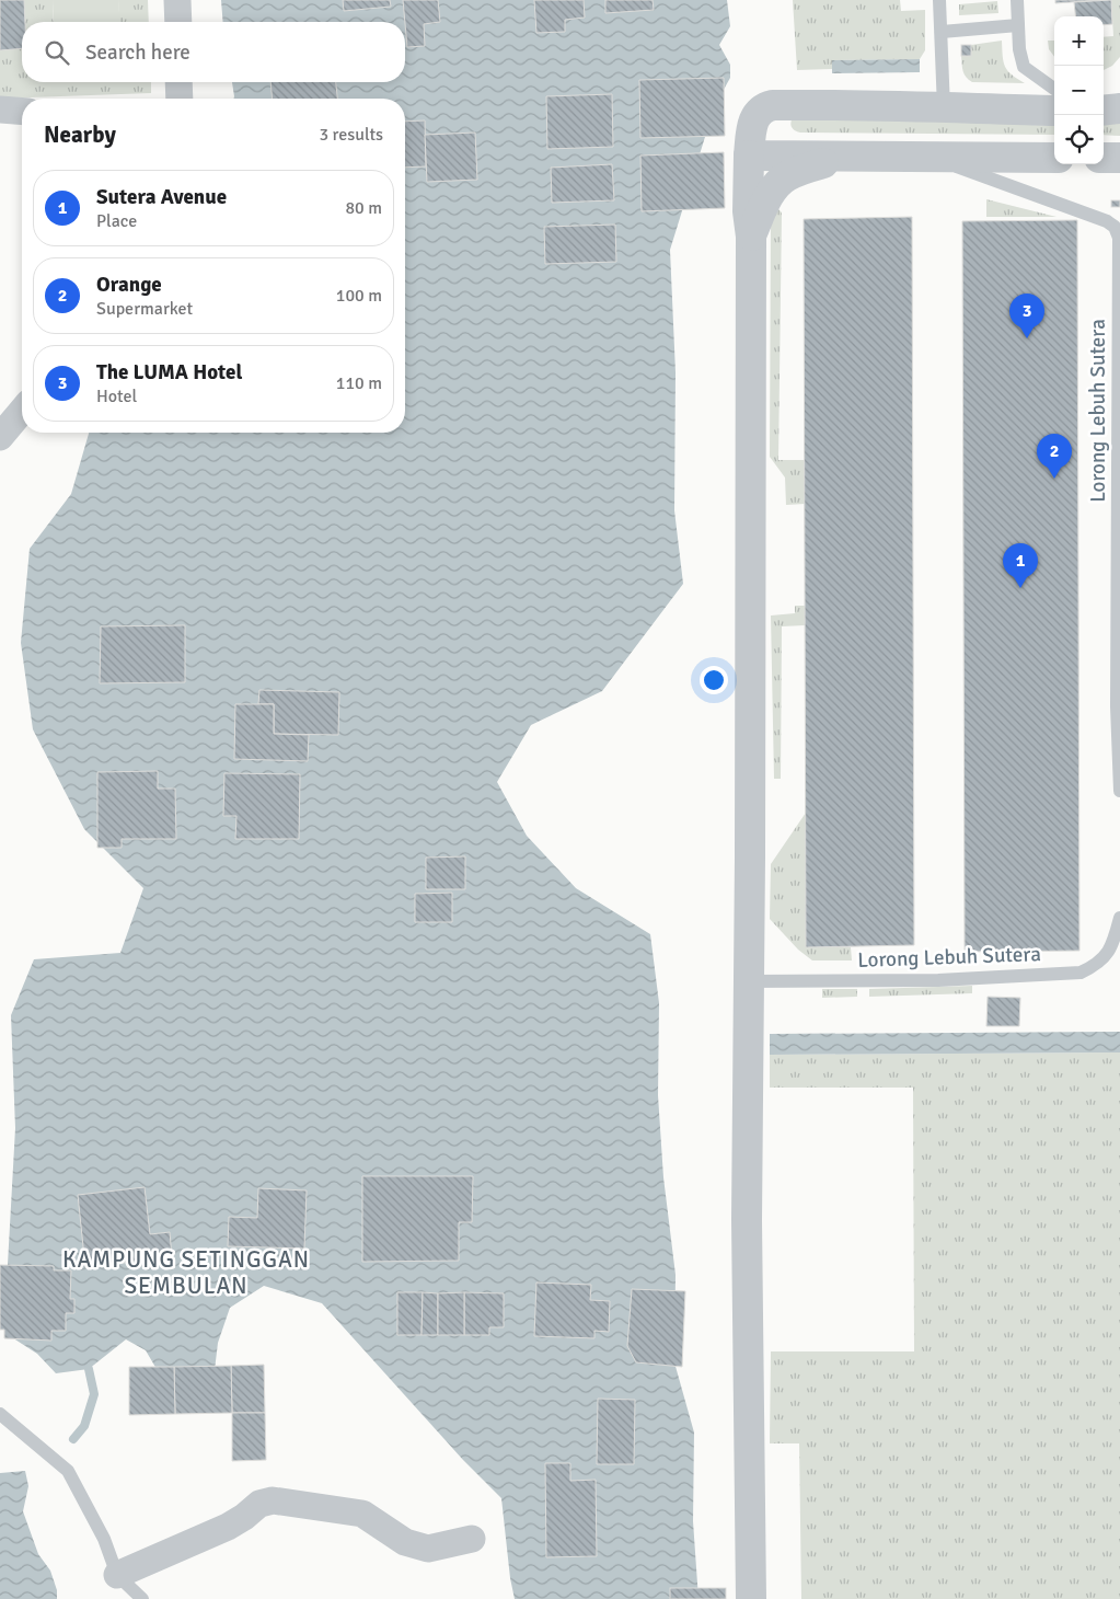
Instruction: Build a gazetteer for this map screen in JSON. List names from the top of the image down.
{
  "streets": {
    "lane": ["Lorong Lebuh Sutera"]
  },
  "districts": ["KAMPUNG SETINGGAN SEMBULAN"],
  "page": {
    "map_buttons": ["+", "−"],
    "search": "Search here",
    "heading": ["Nearby", "3 results"],
    "list": [
      {
        "mark": "1",
        "name": "Sutera Avenue",
        "note": "Place",
        "value": "80 m"
      },
      {
        "mark": "2",
        "name": "Orange",
        "note": "Supermarket",
        "value": "100 m"
      },
      {
        "mark": "3",
        "name": "The LUMA Hotel",
        "note": "Hotel",
        "value": "110 m"
      }
    ],
    "pins": ["3", "2", "1"]
  }
}
